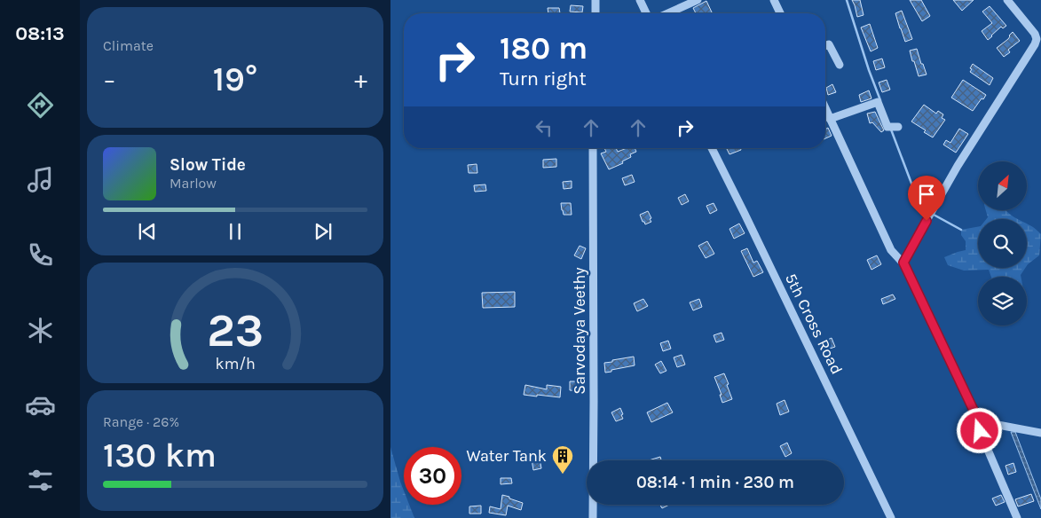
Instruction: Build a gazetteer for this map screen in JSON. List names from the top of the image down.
{
  "streets": {
    "street": ["5th Cross Road", "Sarvodaya Veethy"]
  },
  "places": {
    "building": ["Water Tank"]
  },
  "north": "top right",
  "page": {
    "tabs": "08:13",
    "tile": [
      "Climate",
      ["Range · 26%", "130 km"]
    ],
    "turn": ["180 m", "Turn right"],
    "heat": ["−", "19°", "+"],
    "song": ["Slow Tide", "Marlow"],
    "limit": "30",
    "trip": "08:14 · 1 min · 230 m",
    "gauge": ["23", "km/h"]
  }
}
